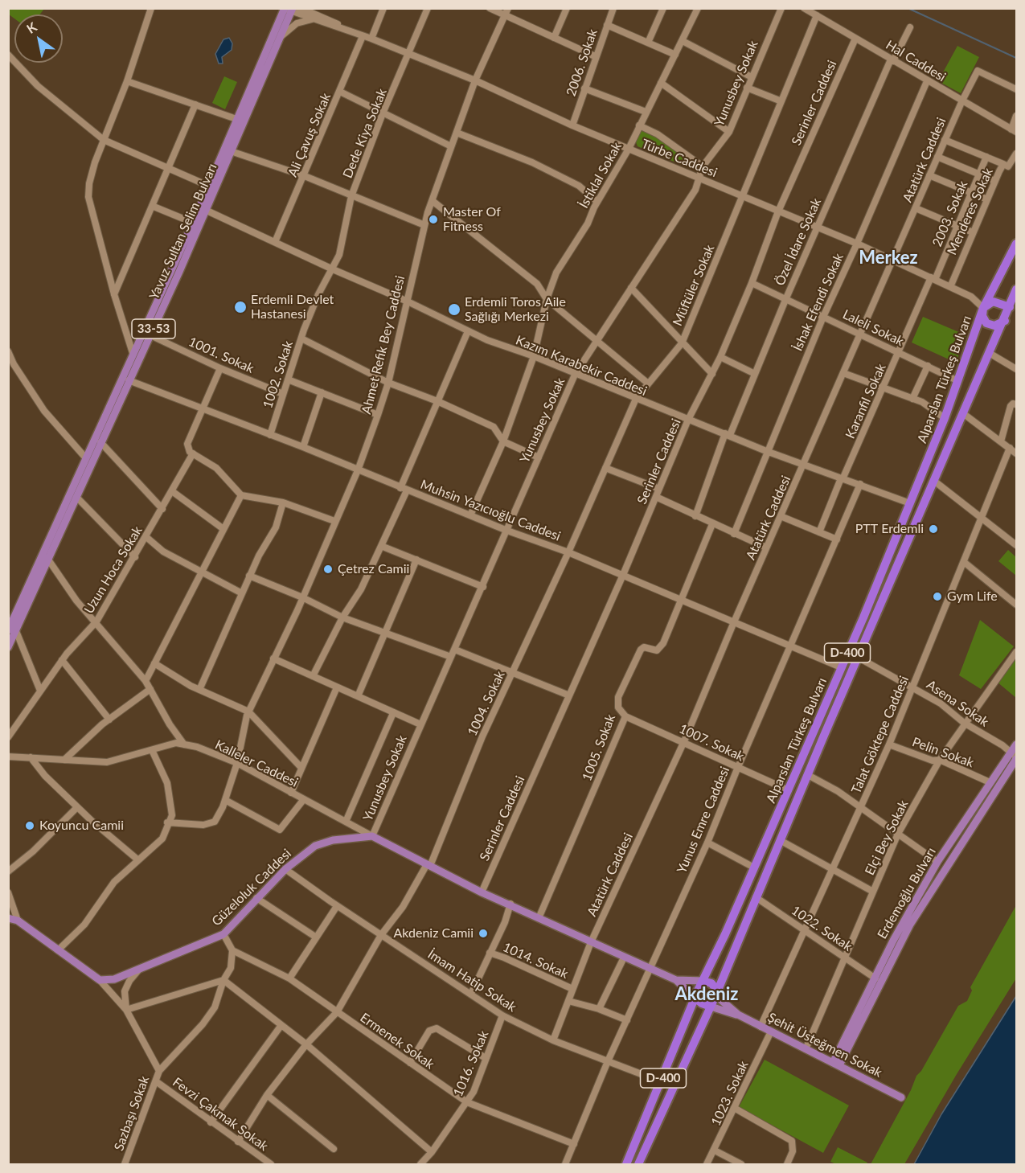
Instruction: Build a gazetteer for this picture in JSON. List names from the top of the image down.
{
  "streets": {
    "highway": ["Alparslan Türkeş Bulvarı", "D-400"],
    "main road": [
      "Yavuz Sultan Selim Bulvarı",
      "33-53",
      "Güzeloluk Caddesi",
      "Erdemoğlu Bulvarı",
      "Şehit Üsteğmen Sokak"
    ],
    "street": [
      "Hal Caddesi",
      "2006. Sokak",
      "Yunusbey Sokak",
      "Serinler Caddesi",
      "Dede Kiya Sokak",
      "Ali Çavuş Sokak",
      "Türbe Caddesi",
      "Atatürk Caddesi",
      "İstiklal Sokak",
      "Menderes Sokak",
      "2003. Sokak",
      "Özel İdare Sokak",
      "Müftüler Sokak",
      "İshak Efendi Sokak",
      "Laleli Sokak",
      "Ahmet Refik Bey Caddesi",
      "1001. Sokak",
      "Kazım Karabekir Caddesi",
      "1002. Sokak",
      "Karanfil Sokak",
      "Muhsin Yazıcıoğlu Caddesi",
      "Uzun Hoca Sokak",
      "1004. Sokak",
      "Asena Sokak",
      "Talat Göktepe Caddesi",
      "1007. Sokak",
      "1005. Sokak",
      "Pelin Sokak",
      "Kalleler Caddesi",
      "Yunus Emre Caddesi",
      "Elçi Bey Sokak",
      "1022. Sokak",
      "1014. Sokak",
      "İmam Hatip Sokak",
      "Ermenek Sokak",
      "1016. Sokak",
      "1023. Sokak",
      "Sazbaşı Sokak",
      "Fevzi Çakmak Sokak"
    ]
  },
  "crossings": [
    ["Hal Caddesi", "Serinler Caddesi"],
    ["Hal Caddesi", "Atatürk Caddesi"],
    ["Hal Caddesi", "Özel İdare Sokak"],
    ["Hal Caddesi", "Müftüler Sokak"],
    ["Hal Caddesi", "İshak Efendi Sokak"],
    ["2006. Sokak", "Türbe Caddesi"],
    ["Yunusbey Sokak", "Türbe Caddesi"],
    ["Yunusbey Sokak", "Kazım Karabekir Caddesi"],
    ["Yunusbey Sokak", "Muhsin Yazıcıoğlu Caddesi"],
    ["Yunusbey Sokak", "Kalleler Caddesi"],
    ["Yunusbey Sokak", "Güzeloluk Caddesi"],
    ["Serinler Caddesi", "Türbe Caddesi"],
    ["Serinler Caddesi", "Laleli Sokak"],
    ["Serinler Caddesi", "Kazım Karabekir Caddesi"],
    ["Serinler Caddesi", "Muhsin Yazıcıoğlu Caddesi"],
    ["Dede Kiya Sokak", "Türbe Caddesi"],
    ["Dede Kiya Sokak", "Kazım Karabekir Caddesi"],
    ["Dede Kiya Sokak", "1002. Sokak"],
    ["Ali Çavuş Sokak", "Türbe Caddesi"],
    ["Ali Çavuş Sokak", "Kazım Karabekir Caddesi"],
    ["Türbe Caddesi", "Atatürk Caddesi"],
    ["Türbe Caddesi", "İstiklal Sokak"],
    ["Türbe Caddesi", "Menderes Sokak"],
    ["Türbe Caddesi", "2003. Sokak"],
    ["Türbe Caddesi", "Yavuz Sultan Selim Bulvarı"],
    ["Türbe Caddesi", "Özel İdare Sokak"],
    ["Türbe Caddesi", "Müftüler Sokak"],
    ["Türbe Caddesi", "İshak Efendi Sokak"],
    ["Türbe Caddesi", "Ahmet Refik Bey Caddesi"],
    ["Türbe Caddesi", "Alparslan Türkeş Bulvarı"],
    ["Türbe Caddesi", "Karanfil Sokak"],
    ["Atatürk Caddesi", "Laleli Sokak"],
    ["Atatürk Caddesi", "Kazım Karabekir Caddesi"],
    ["Atatürk Caddesi", "Muhsin Yazıcıoğlu Caddesi"],
    ["Atatürk Caddesi", "1007. Sokak"],
    ["Atatürk Caddesi", "1014. Sokak"],
    ["Atatürk Caddesi", "İmam Hatip Sokak"],
    ["İstiklal Sokak", "Kazım Karabekir Caddesi"],
    ["İstiklal Sokak", "Muhsin Yazıcıoğlu Caddesi"],
    ["2003. Sokak", "Karanfil Sokak"],
    ["Yavuz Sultan Selim Bulvarı", "1001. Sokak"],
    ["Yavuz Sultan Selim Bulvarı", "Kazım Karabekir Caddesi"],
    ["Yavuz Sultan Selim Bulvarı", "Muhsin Yazıcıoğlu Caddesi"],
    ["Özel İdare Sokak", "Laleli Sokak"],
    ["Özel İdare Sokak", "Kazım Karabekir Caddesi"],
    ["Müftüler Sokak", "Kazım Karabekir Caddesi"],
    ["Müftüler Sokak", "Muhsin Yazıcıoğlu Caddesi"],
    ["Müftüler Sokak", "1004. Sokak"],
    ["İshak Efendi Sokak", "Laleli Sokak"],
    ["İshak Efendi Sokak", "Kazım Karabekir Caddesi"],
    ["Laleli Sokak", "Alparslan Türkeş Bulvarı"],
    ["Laleli Sokak", "Karanfil Sokak"],
    ["Ahmet Refik Bey Caddesi", "Kazım Karabekir Caddesi"],
    ["Ahmet Refik Bey Caddesi", "Muhsin Yazıcıoğlu Caddesi"],
    ["Ahmet Refik Bey Caddesi", "Kalleler Caddesi"],
    ["1001. Sokak", "1002. Sokak"],
    ["Kazım Karabekir Caddesi", "1002. Sokak"],
    ["Kazım Karabekir Caddesi", "Alparslan Türkeş Bulvarı"],
    ["Kazım Karabekir Caddesi", "Karanfil Sokak"],
    ["Kazım Karabekir Caddesi", "Yunus Emre Caddesi"],
    ["1002. Sokak", "Muhsin Yazıcıoğlu Caddesi"],
    ["Alparslan Türkeş Bulvarı", "Muhsin Yazıcıoğlu Caddesi"],
    ["Alparslan Türkeş Bulvarı", "Asena Sokak"],
    ["Alparslan Türkeş Bulvarı", "1007. Sokak"],
    ["Alparslan Türkeş Bulvarı", "1022. Sokak"],
    ["Alparslan Türkeş Bulvarı", "İmam Hatip Sokak"],
    ["Alparslan Türkeş Bulvarı", "Şehit Üsteğmen Sokak"],
    ["Muhsin Yazıcıoğlu Caddesi", "1004. Sokak"],
    ["Muhsin Yazıcıoğlu Caddesi", "1005. Sokak"],
    ["Muhsin Yazıcıoğlu Caddesi", "Yunus Emre Caddesi"],
    ["1004. Sokak", "İmam Hatip Sokak"],
    ["1004. Sokak", "Ermenek Sokak"],
    ["1004. Sokak", "Fevzi Çakmak Sokak"],
    ["Asena Sokak", "Talat Göktepe Caddesi"],
    ["Asena Sokak", "Elçi Bey Sokak"],
    ["Asena Sokak", "Erdemoğlu Bulvarı"],
    ["Talat Göktepe Caddesi", "Pelin Sokak"],
    ["Talat Göktepe Caddesi", "1022. Sokak"],
    ["Talat Göktepe Caddesi", "Şehit Üsteğmen Sokak"],
    ["1007. Sokak", "1005. Sokak"],
    ["1007. Sokak", "Yunus Emre Caddesi"],
    ["Pelin Sokak", "Elçi Bey Sokak"],
    ["Pelin Sokak", "Erdemoğlu Bulvarı"],
    ["Kalleler Caddesi", "Güzeloluk Caddesi"],
    ["Yunus Emre Caddesi", "İmam Hatip Sokak"],
    ["Yunus Emre Caddesi", "Ermenek Sokak"],
    ["Elçi Bey Sokak", "1022. Sokak"],
    ["Elçi Bey Sokak", "Şehit Üsteğmen Sokak"],
    ["Güzeloluk Caddesi", "İmam Hatip Sokak"],
    ["Güzeloluk Caddesi", "Sazbaşı Sokak"],
    ["Erdemoğlu Bulvarı", "1022. Sokak"],
    ["Erdemoğlu Bulvarı", "Şehit Üsteğmen Sokak"],
    ["İmam Hatip Sokak", "1016. Sokak"],
    ["Ermenek Sokak", "1016. Sokak"],
    ["Şehit Üsteğmen Sokak", "1023. Sokak"],
    ["Sazbaşı Sokak", "Fevzi Çakmak Sokak"]
  ],
  "districts": ["Merkez", "Akdeniz"],
  "places": [
    "Master Of Fitness",
    "Erdemli Devlet Hastanesi",
    "Erdemli Toros Aile Sağlığı Merkezi",
    "PTT Erdemli",
    "Çetrez Camii",
    "Gym Life",
    "Koyuncu Camii",
    "Akdeniz Camii"
  ],
  "north": "top left"
}
